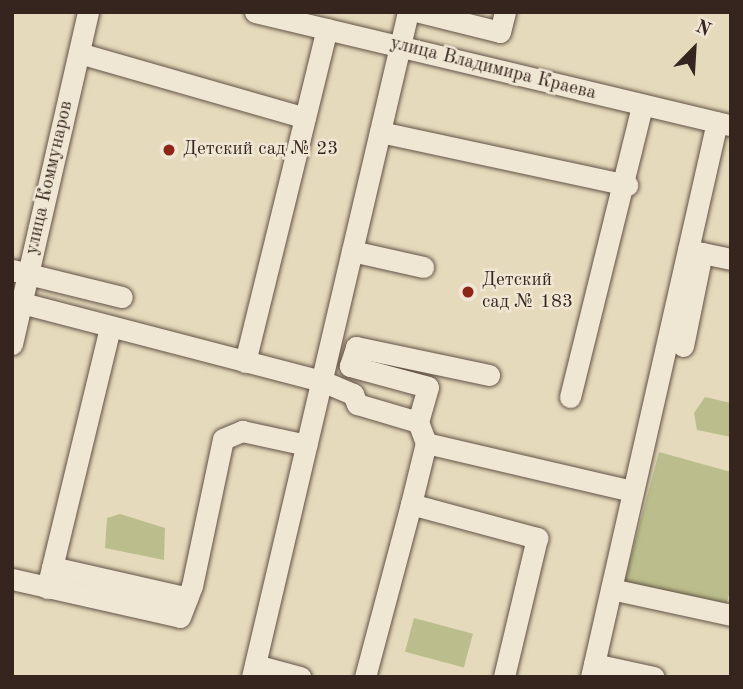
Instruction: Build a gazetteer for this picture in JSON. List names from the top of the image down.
{
  "streets": {
    "street": ["улица Владимира Краева", "улица Коммунаров"]
  },
  "places": ["Детский сад № 23", "Детский сад № 183"],
  "north": "top right"
}
